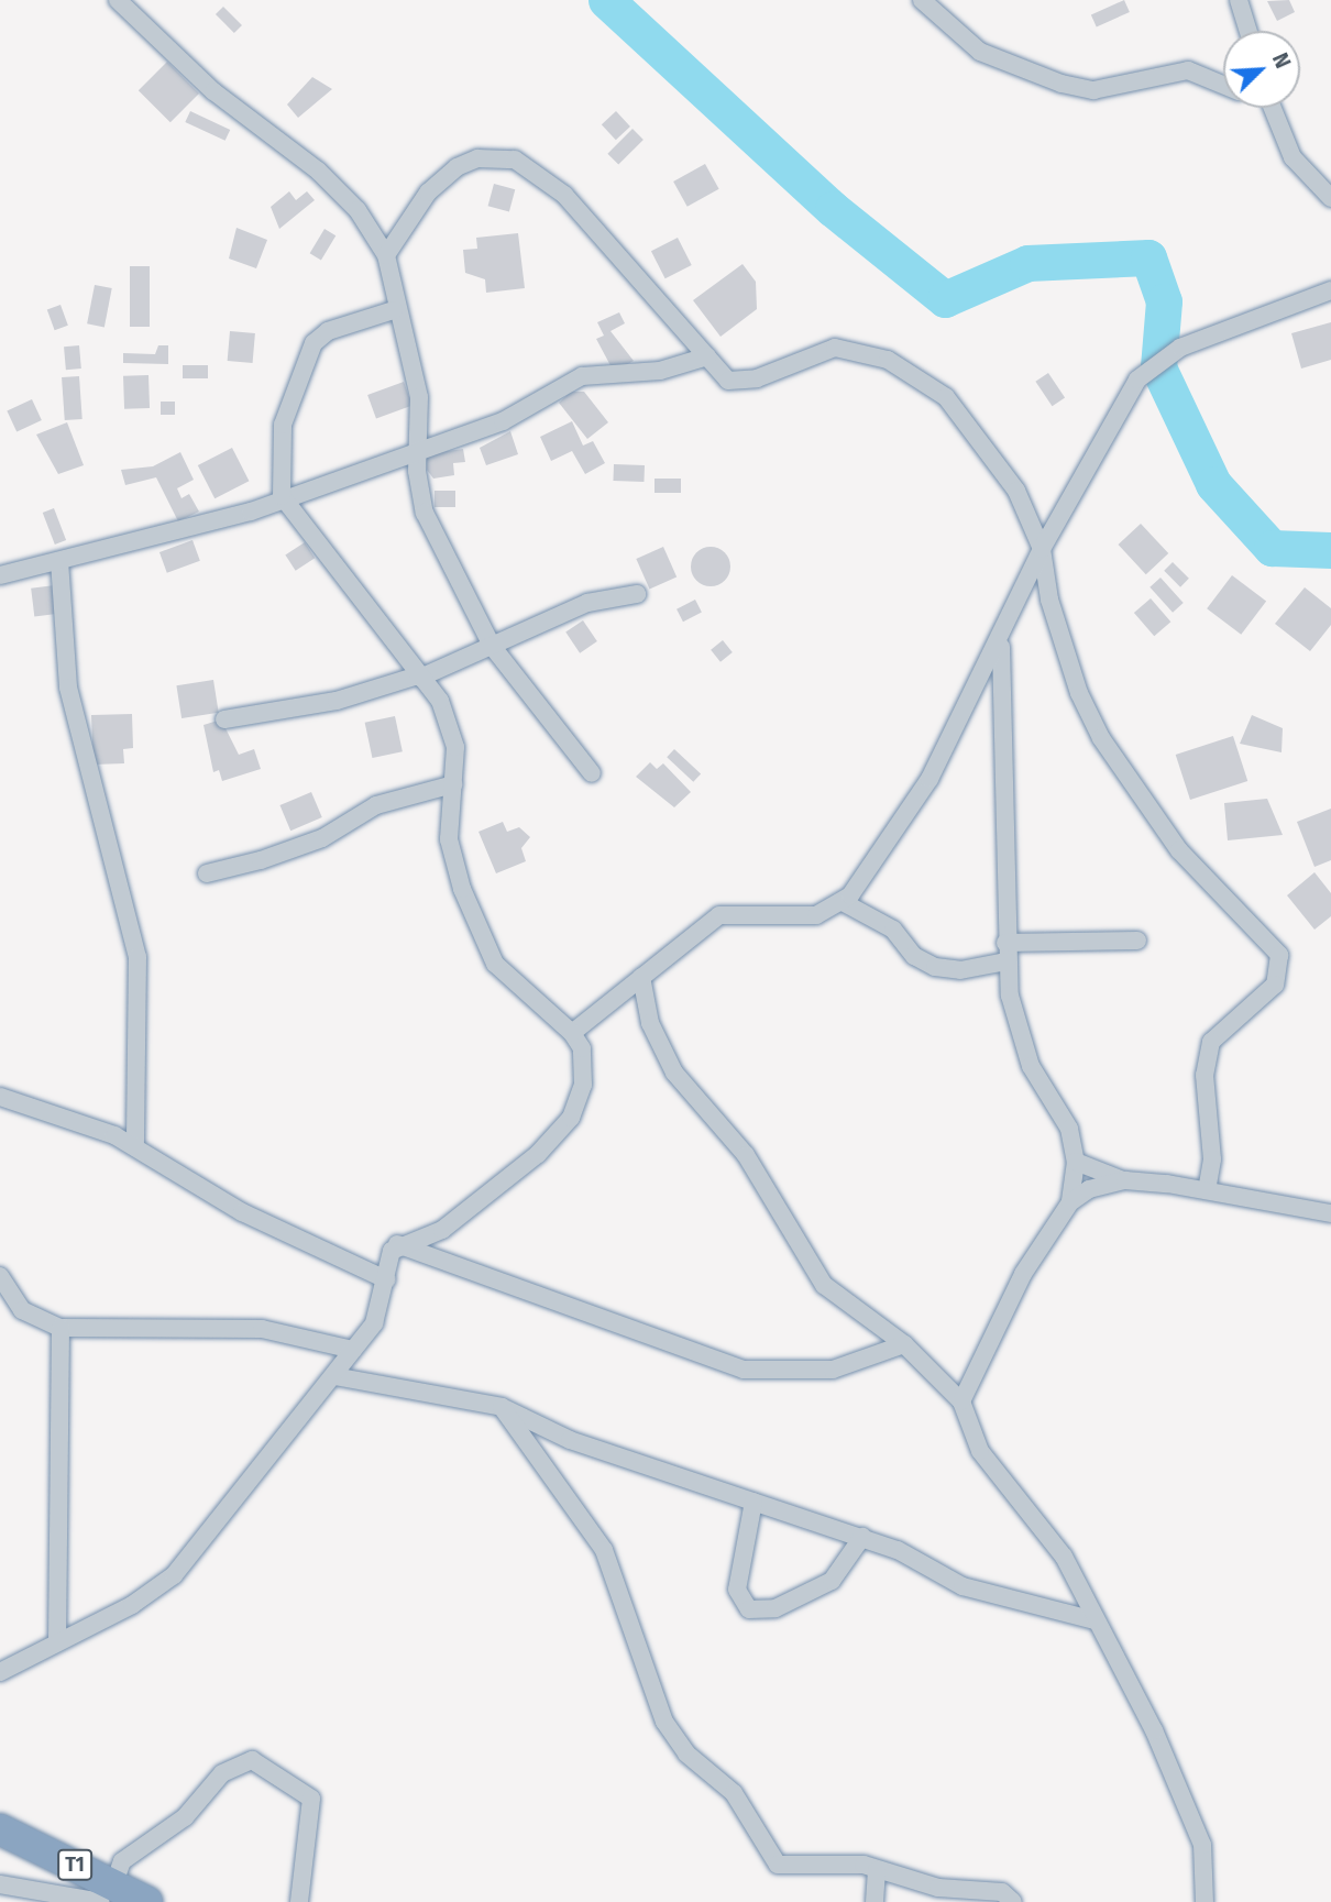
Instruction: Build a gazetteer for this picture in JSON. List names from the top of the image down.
{
  "streets": {
    "highway": ["T1"]
  },
  "north": "top right"
}
